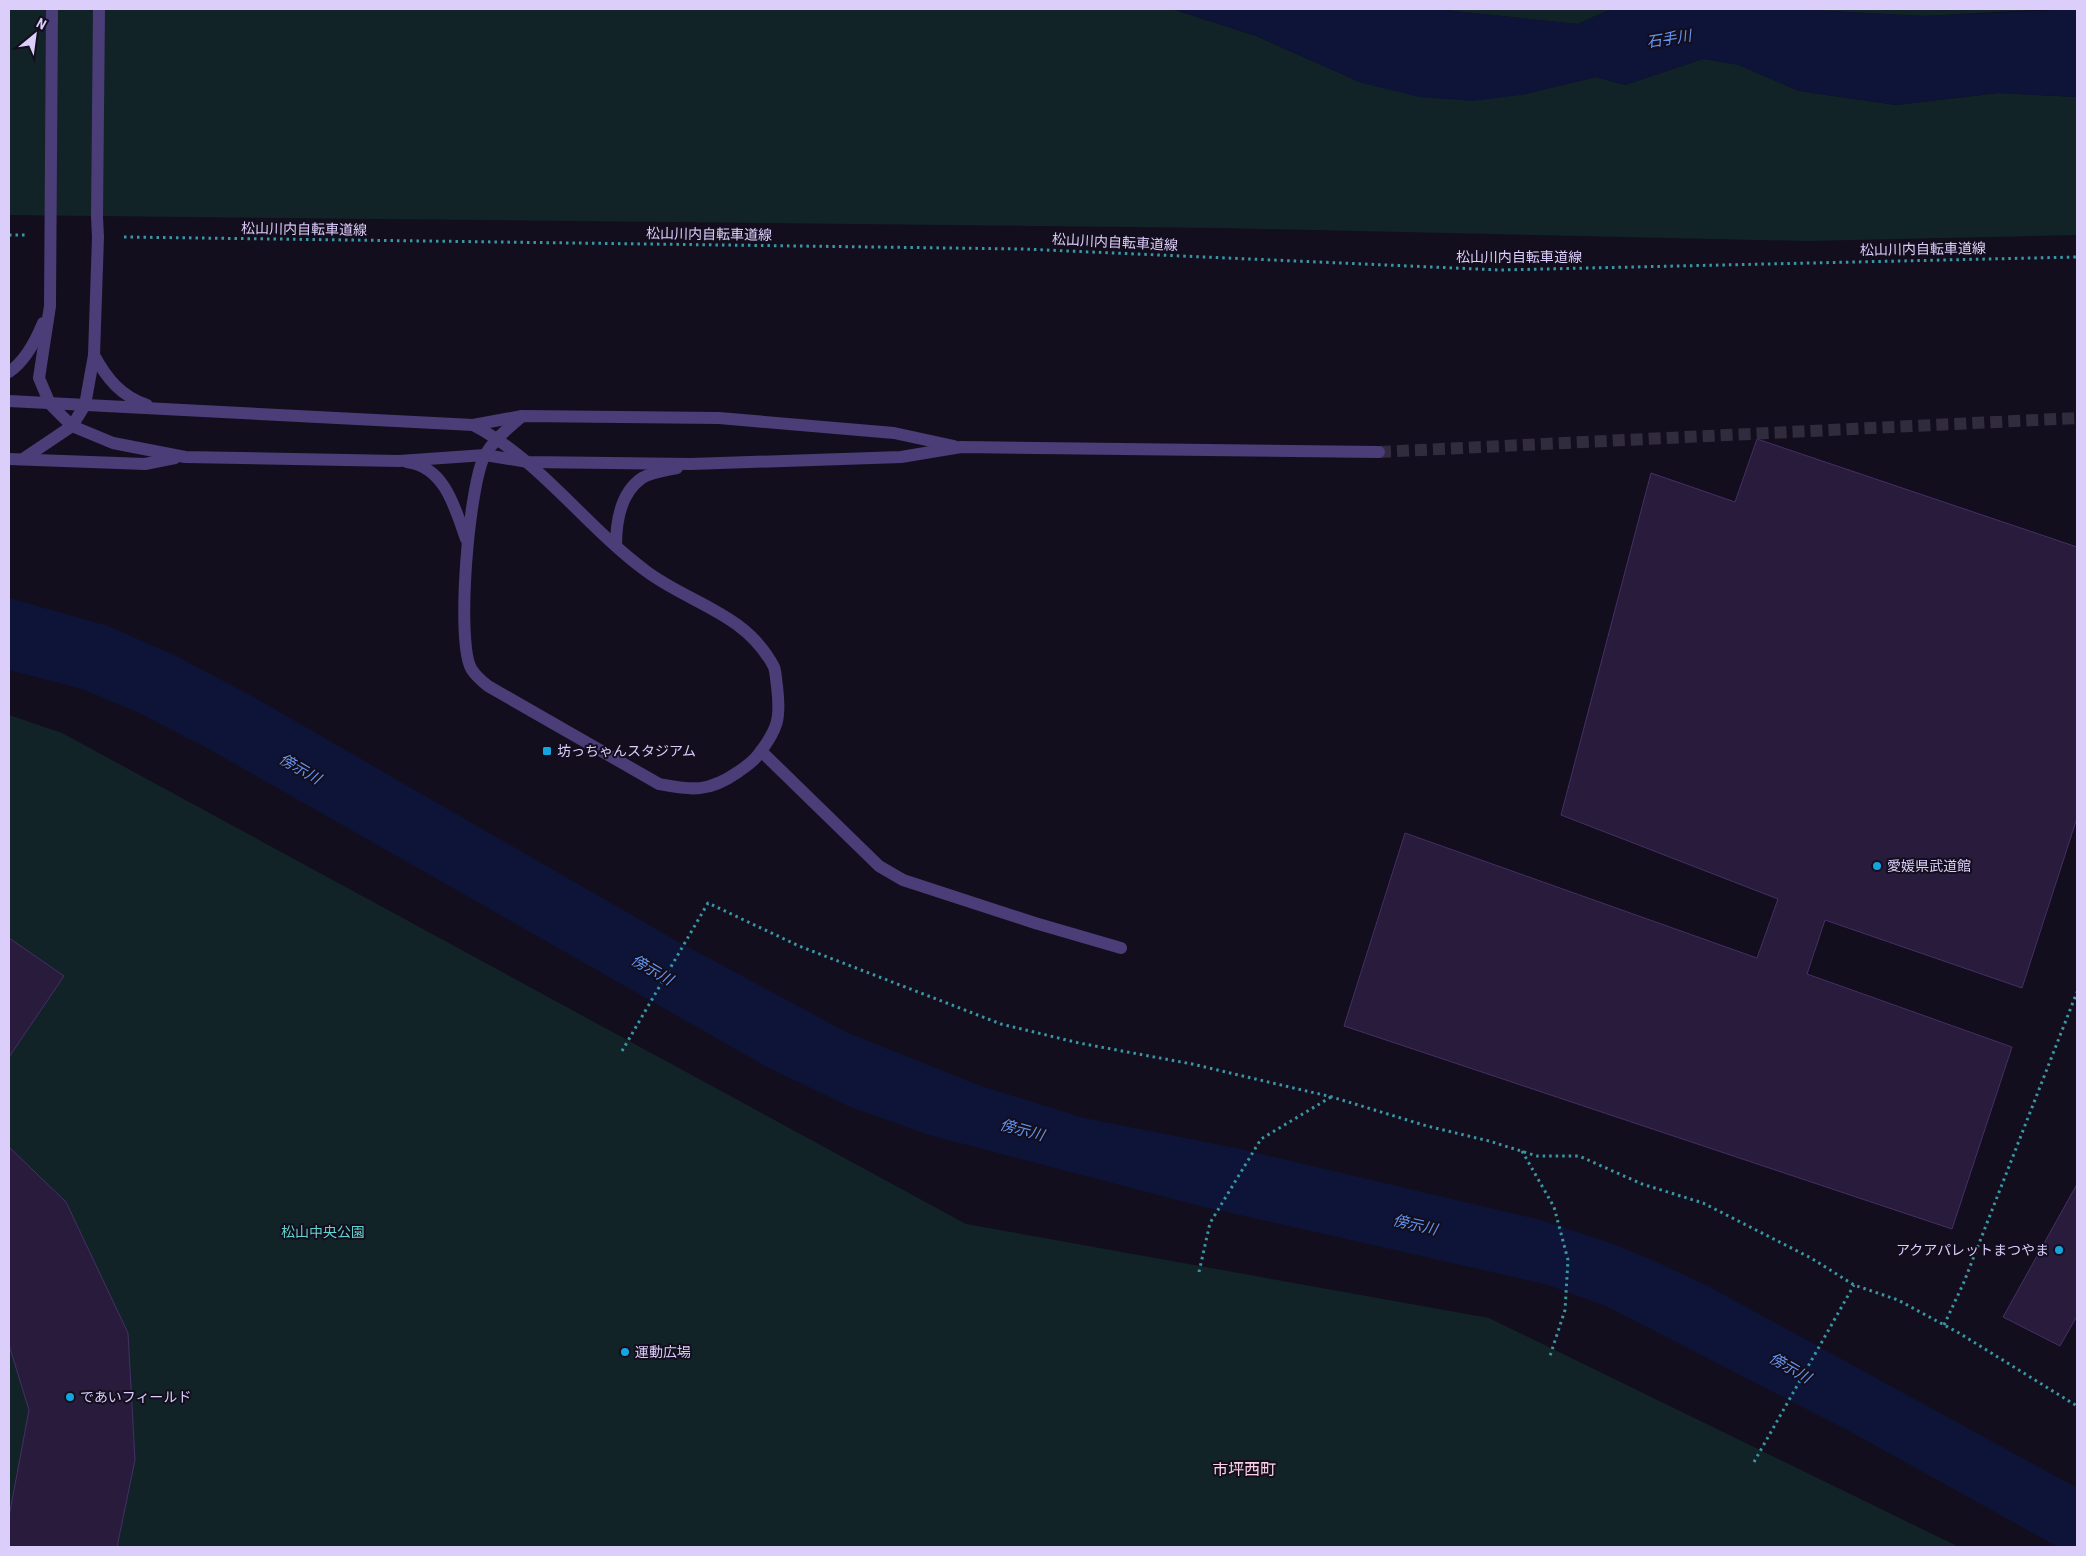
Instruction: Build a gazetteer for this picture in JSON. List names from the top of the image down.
{
  "streets": {
    "path": ["松山川内自転車道線"]
  },
  "districts": ["市坪西町"],
  "water": ["石手川", "傍示川"],
  "parks": ["松山中央公園"],
  "places": {
    "transit": ["坊っちゃんスタジアム"],
    "other": [
      "愛媛県武道館",
      "アクアパレットまつやま",
      "運動広場",
      "であいフィールド"
    ]
  },
  "north": "top right"
}
